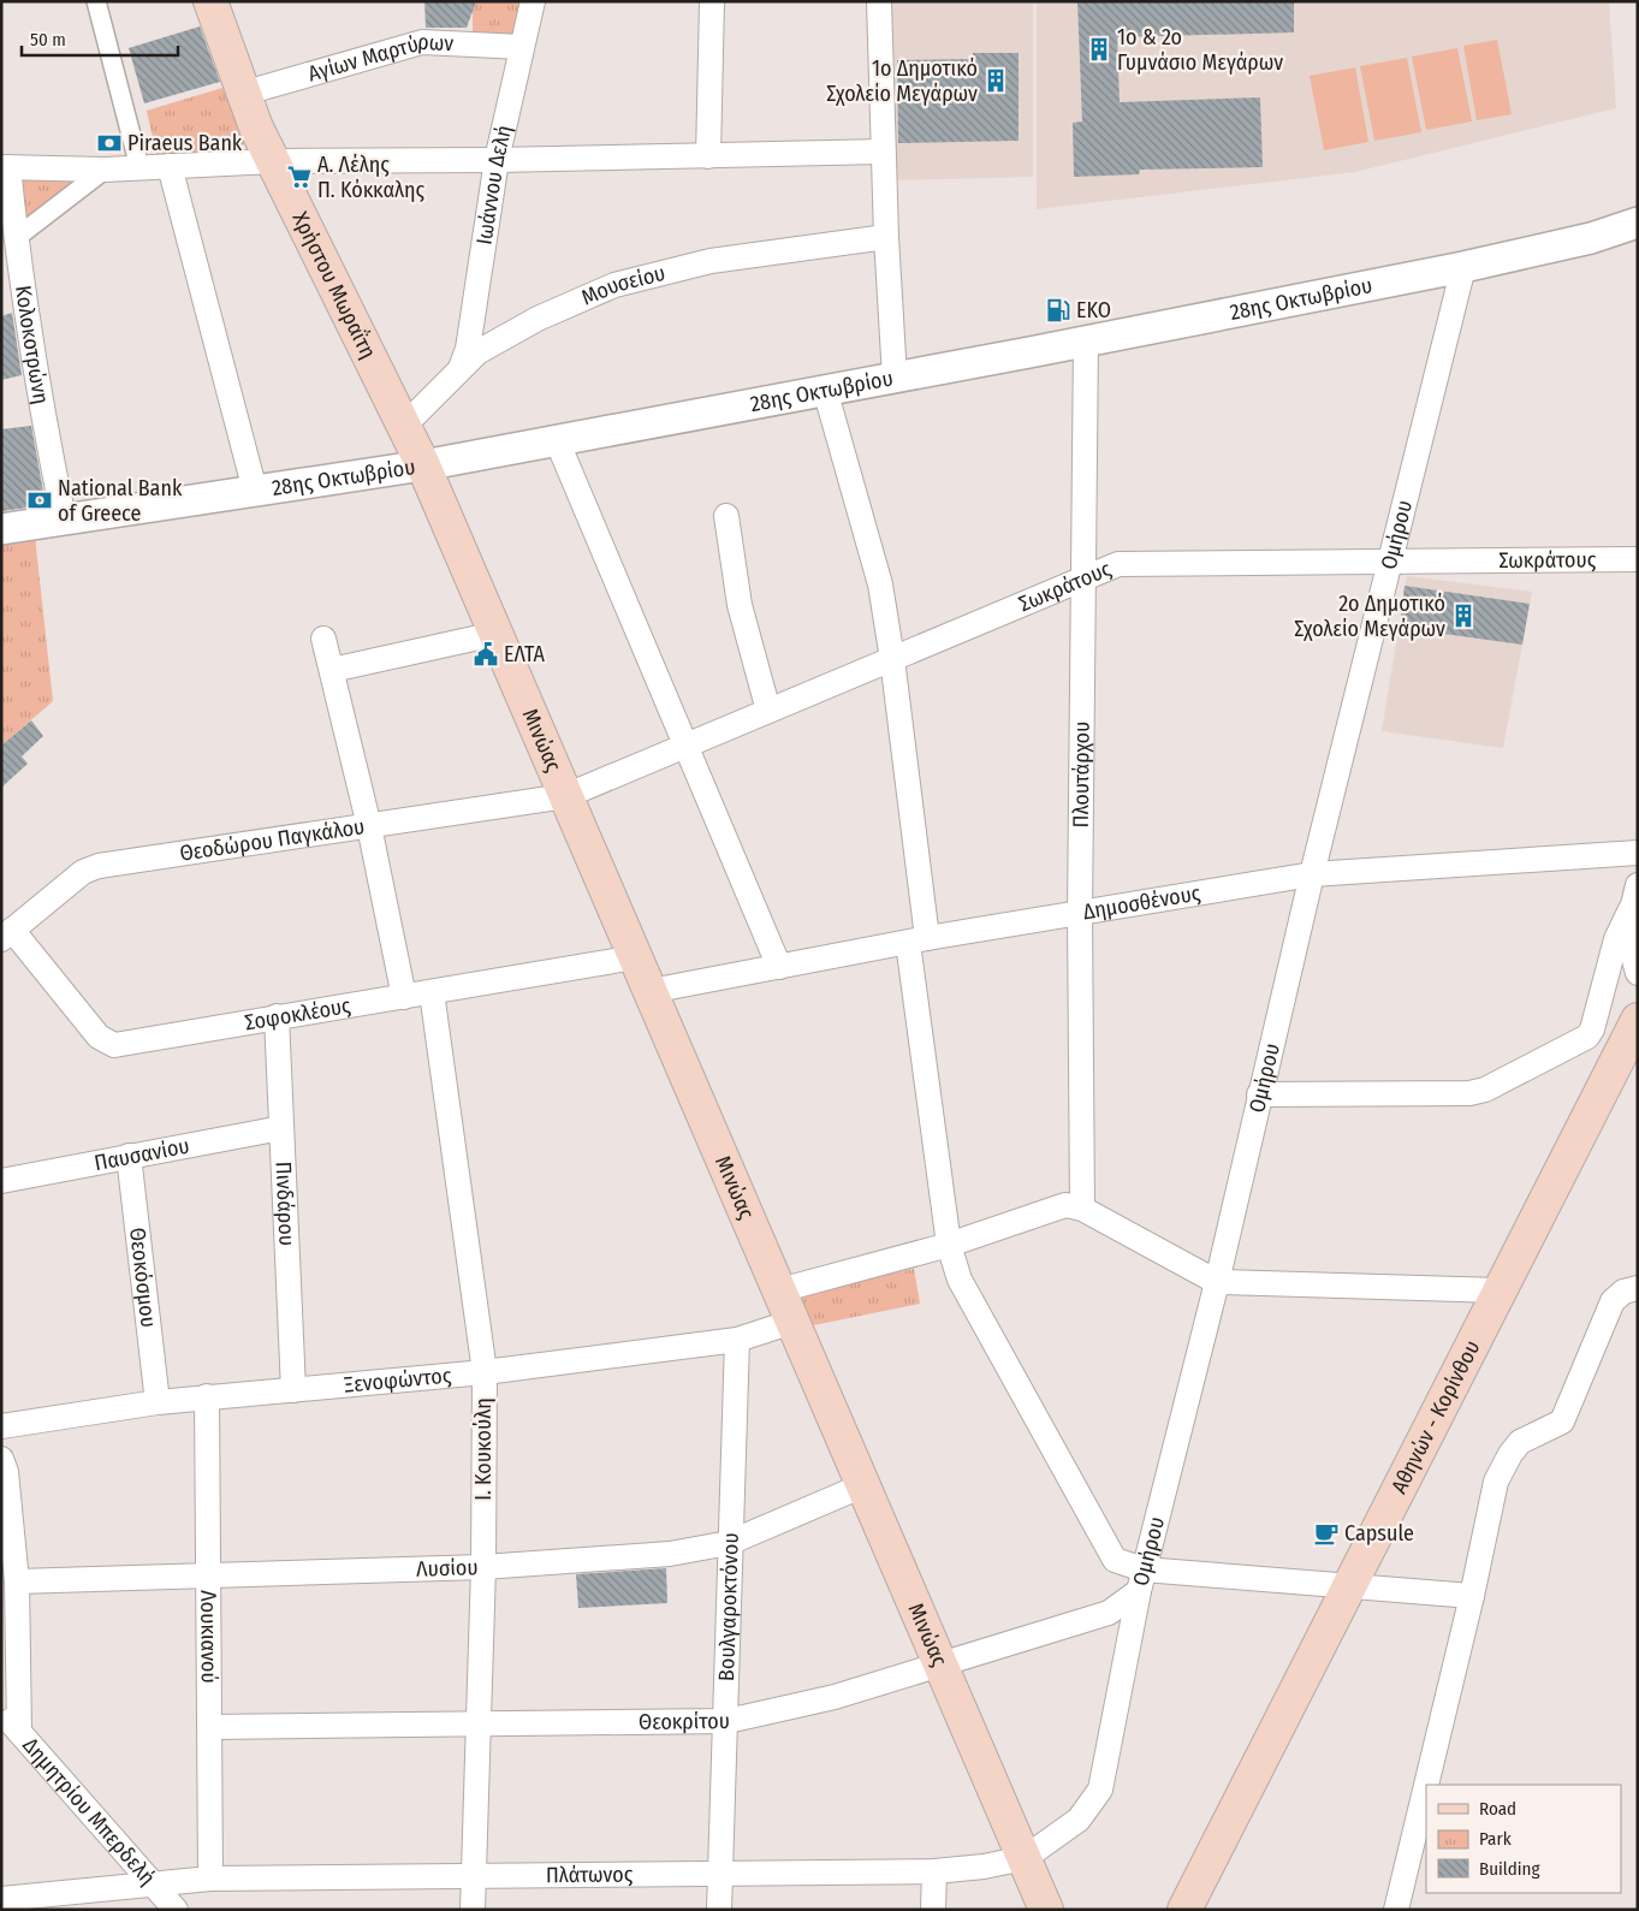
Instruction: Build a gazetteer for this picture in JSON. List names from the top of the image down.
{
  "streets": {
    "main road": ["Χρήστου Μωραΐτη", "Μινώας", "Αθηνών - Κορίνθου"],
    "street": [
      "Αγίων Μαρτύρων",
      "Ιωάννου Δελή",
      "Μουσείου",
      "28ης Οκτωβρίου",
      "Κολοκοτρώνη",
      "Ομήρου",
      "Σωκράτους",
      "Πλουτάρχου",
      "Θεοδώρου Παγκάλου",
      "Δημοσθένους",
      "Σοφοκλέους",
      "Παυσανίου",
      "Πινδάρου",
      "Θεοκόσμου",
      "Ξενοφώντος",
      "Ι. Κουκούλη",
      "Λυσίου",
      "Βουλγαροκτόνου",
      "Λουκιανού",
      "Θεοκρίτου",
      "Δημητρίου Μπερδελή",
      "Πλάτωνος"
    ]
  },
  "crossings": [
    ["Αγίων Μαρτύρων", "Ιωάννου Δελή"],
    ["Αγίων Μαρτύρων", "Χρήστου Μωραΐτη"],
    ["Ιωάννου Δελή", "Μουσείου"],
    ["Χρήστου Μωραΐτη", "Μουσείου"],
    ["Χρήστου Μωραΐτη", "28ης Οκτωβρίου"],
    ["Χρήστου Μωραΐτη", "Μινώας"],
    ["28ης Οκτωβρίου", "Κολοκοτρώνη"],
    ["28ης Οκτωβρίου", "Ομήρου"],
    ["28ης Οκτωβρίου", "Μινώας"],
    ["28ης Οκτωβρίου", "Πλουτάρχου"],
    ["Ομήρου", "Σωκράτους"],
    ["Ομήρου", "Μινώας"],
    ["Ομήρου", "Δημοσθένους"],
    ["Ομήρου", "Θεοκρίτου"],
    ["Ομήρου", "Πλάτωνος"],
    ["Σωκράτους", "Μινώας"],
    ["Σωκράτους", "Πλουτάρχου"],
    ["Σωκράτους", "Θεοδώρου Παγκάλου"],
    ["Μινώας", "Θεοδώρου Παγκάλου"],
    ["Μινώας", "Δημοσθένους"],
    ["Μινώας", "Σοφοκλέους"],
    ["Μινώας", "Ξενοφώντος"],
    ["Μινώας", "Λυσίου"],
    ["Μινώας", "Θεοκρίτου"],
    ["Μινώας", "Πλάτωνος"],
    ["Πλουτάρχου", "Δημοσθένους"],
    ["Θεοδώρου Παγκάλου", "Σοφοκλέους"],
    ["Σοφοκλέους", "Πινδάρου"],
    ["Σοφοκλέους", "Ι. Κουκούλη"],
    ["Παυσανίου", "Πινδάρου"],
    ["Παυσανίου", "Θεοκόσμου"],
    ["Πινδάρου", "Ξενοφώντος"],
    ["Θεοκόσμου", "Ξενοφώντος"],
    ["Ξενοφώντος", "Ι. Κουκούλη"],
    ["Ξενοφώντος", "Βουλγαροκτόνου"],
    ["Ξενοφώντος", "Λουκιανού"],
    ["Ι. Κουκούλη", "Λυσίου"],
    ["Ι. Κουκούλη", "Θεοκρίτου"],
    ["Ι. Κουκούλη", "Πλάτωνος"],
    ["Λυσίου", "Βουλγαροκτόνου"],
    ["Λυσίου", "Λουκιανού"],
    ["Βουλγαροκτόνου", "Θεοκρίτου"],
    ["Βουλγαροκτόνου", "Πλάτωνος"],
    ["Λουκιανού", "Θεοκρίτου"],
    ["Λουκιανού", "Πλάτωνος"],
    ["Δημητρίου Μπερδελή", "Πλάτωνος"]
  ],
  "places": {
    "building": ["1ο & 2ο Γυμνάσιο Μεγάρων", "1ο Δημοτικό Σχολείο Μεγάρων", "2ο Δημοτικό Σχολείο Μεγάρων"],
    "bank": ["Piraeus Bank", "National Bank of Greece"],
    "supermarket": ["Α. Λέλης Π. Κόκκαλης"],
    "fuel station": ["EKO"],
    "public building": ["ΕΛΤΑ"],
    "cafe": ["Capsule"]
  },
  "legend": ["Road", "Park", "Building"],
  "scale_bar": "50 m"
}
